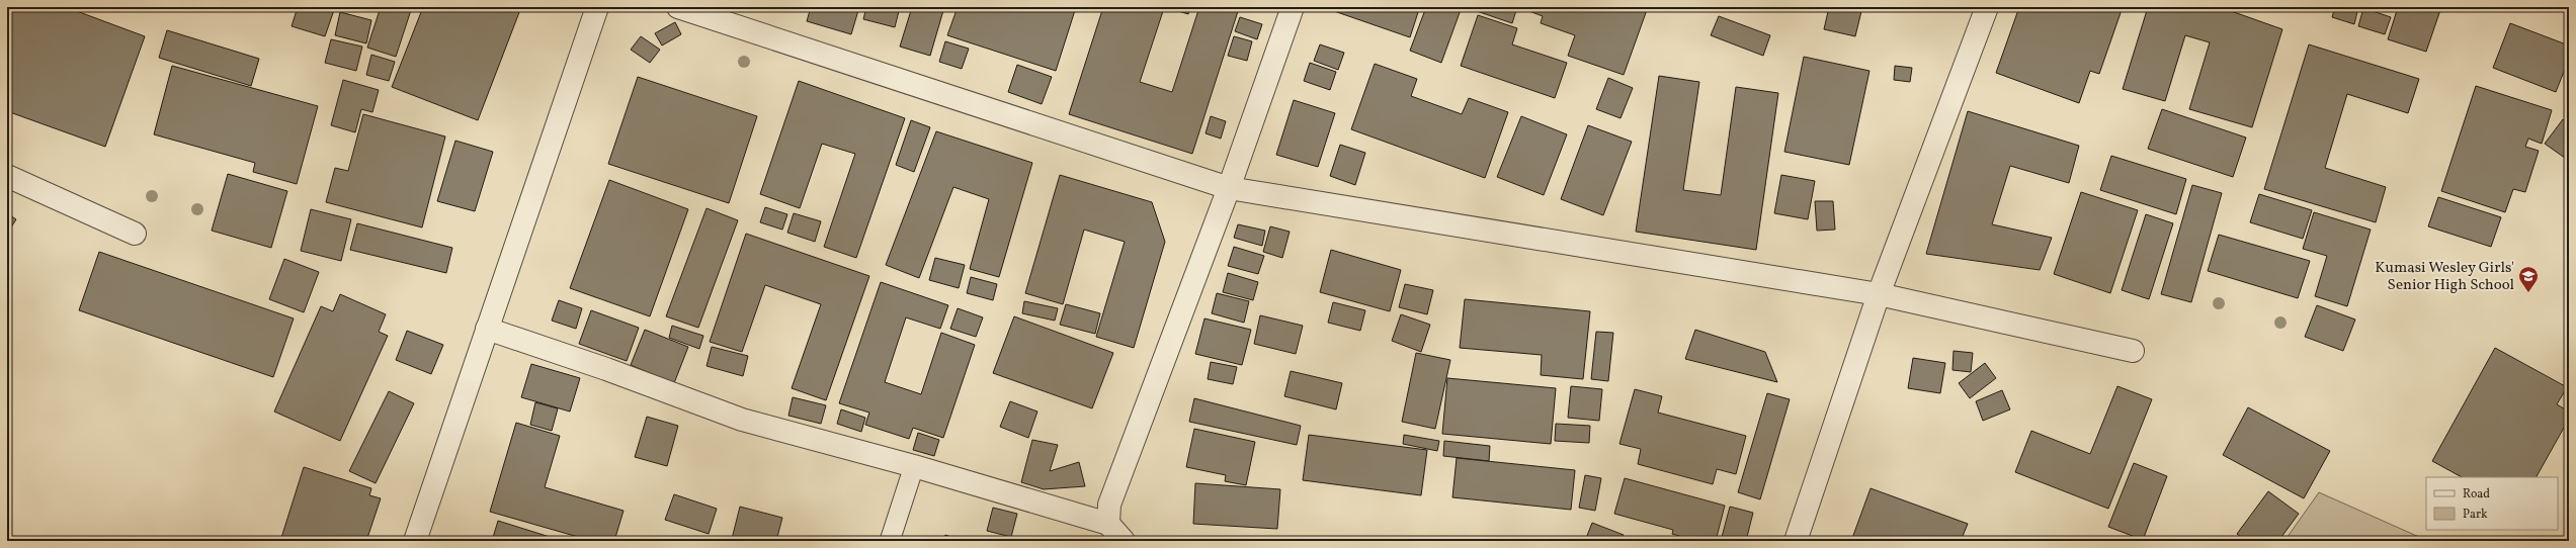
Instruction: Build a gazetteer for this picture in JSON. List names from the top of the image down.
{
  "places": {
    "school or university": ["Kumasi Wesley Girls' Senior High School"]
  },
  "legend": ["Road", "Park"]
}
